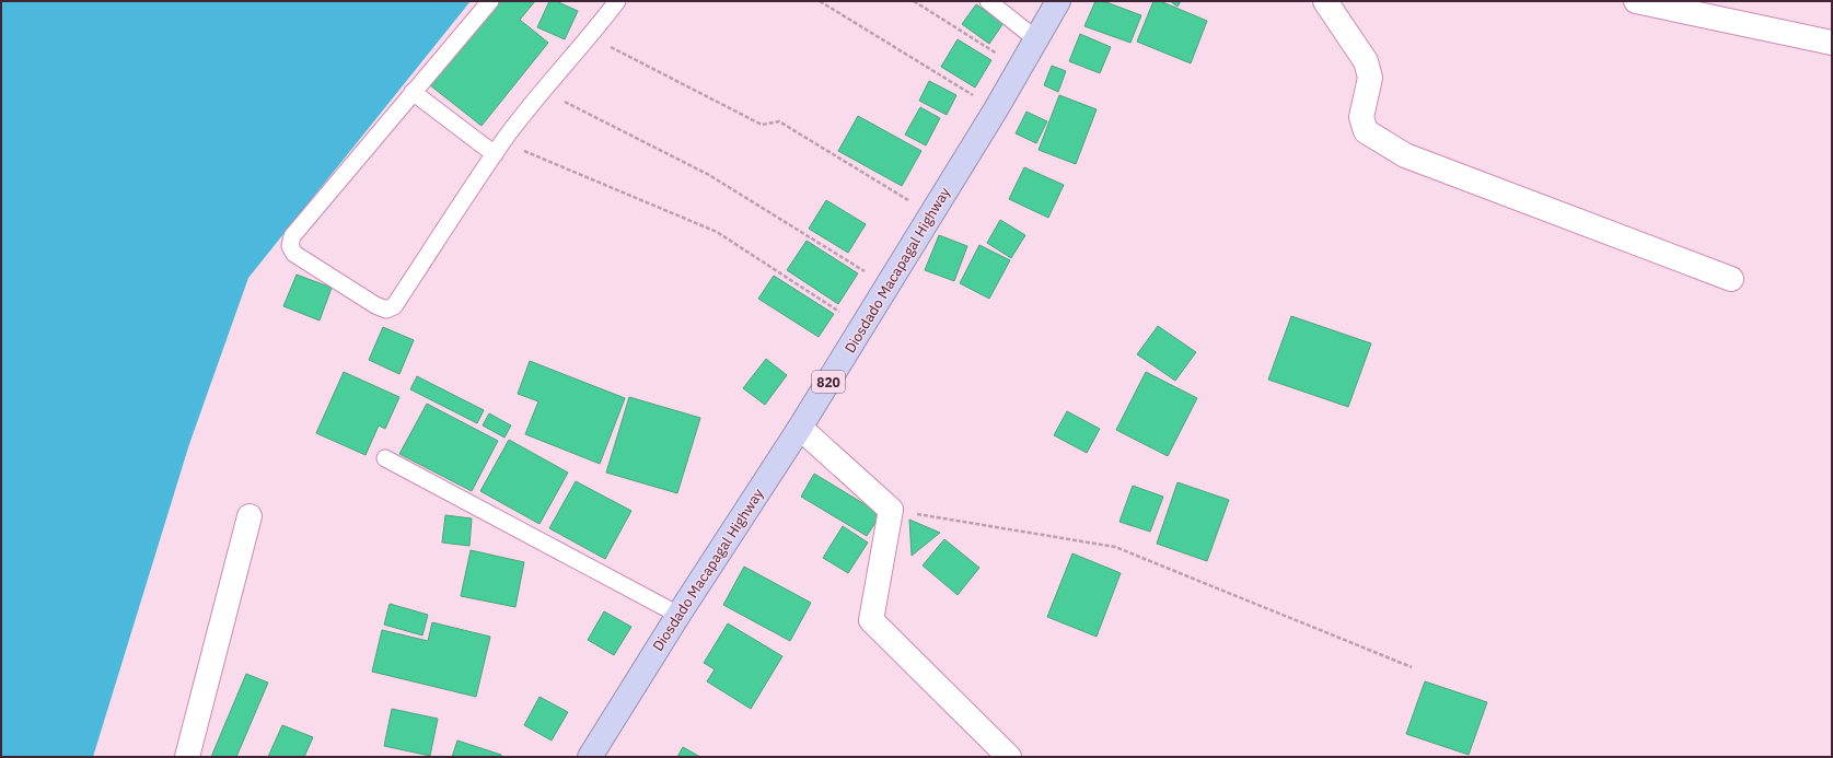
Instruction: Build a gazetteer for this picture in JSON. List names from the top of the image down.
{
  "streets": {
    "highway": ["Diosdado Macapagal Highway", "820"]
  }
}
